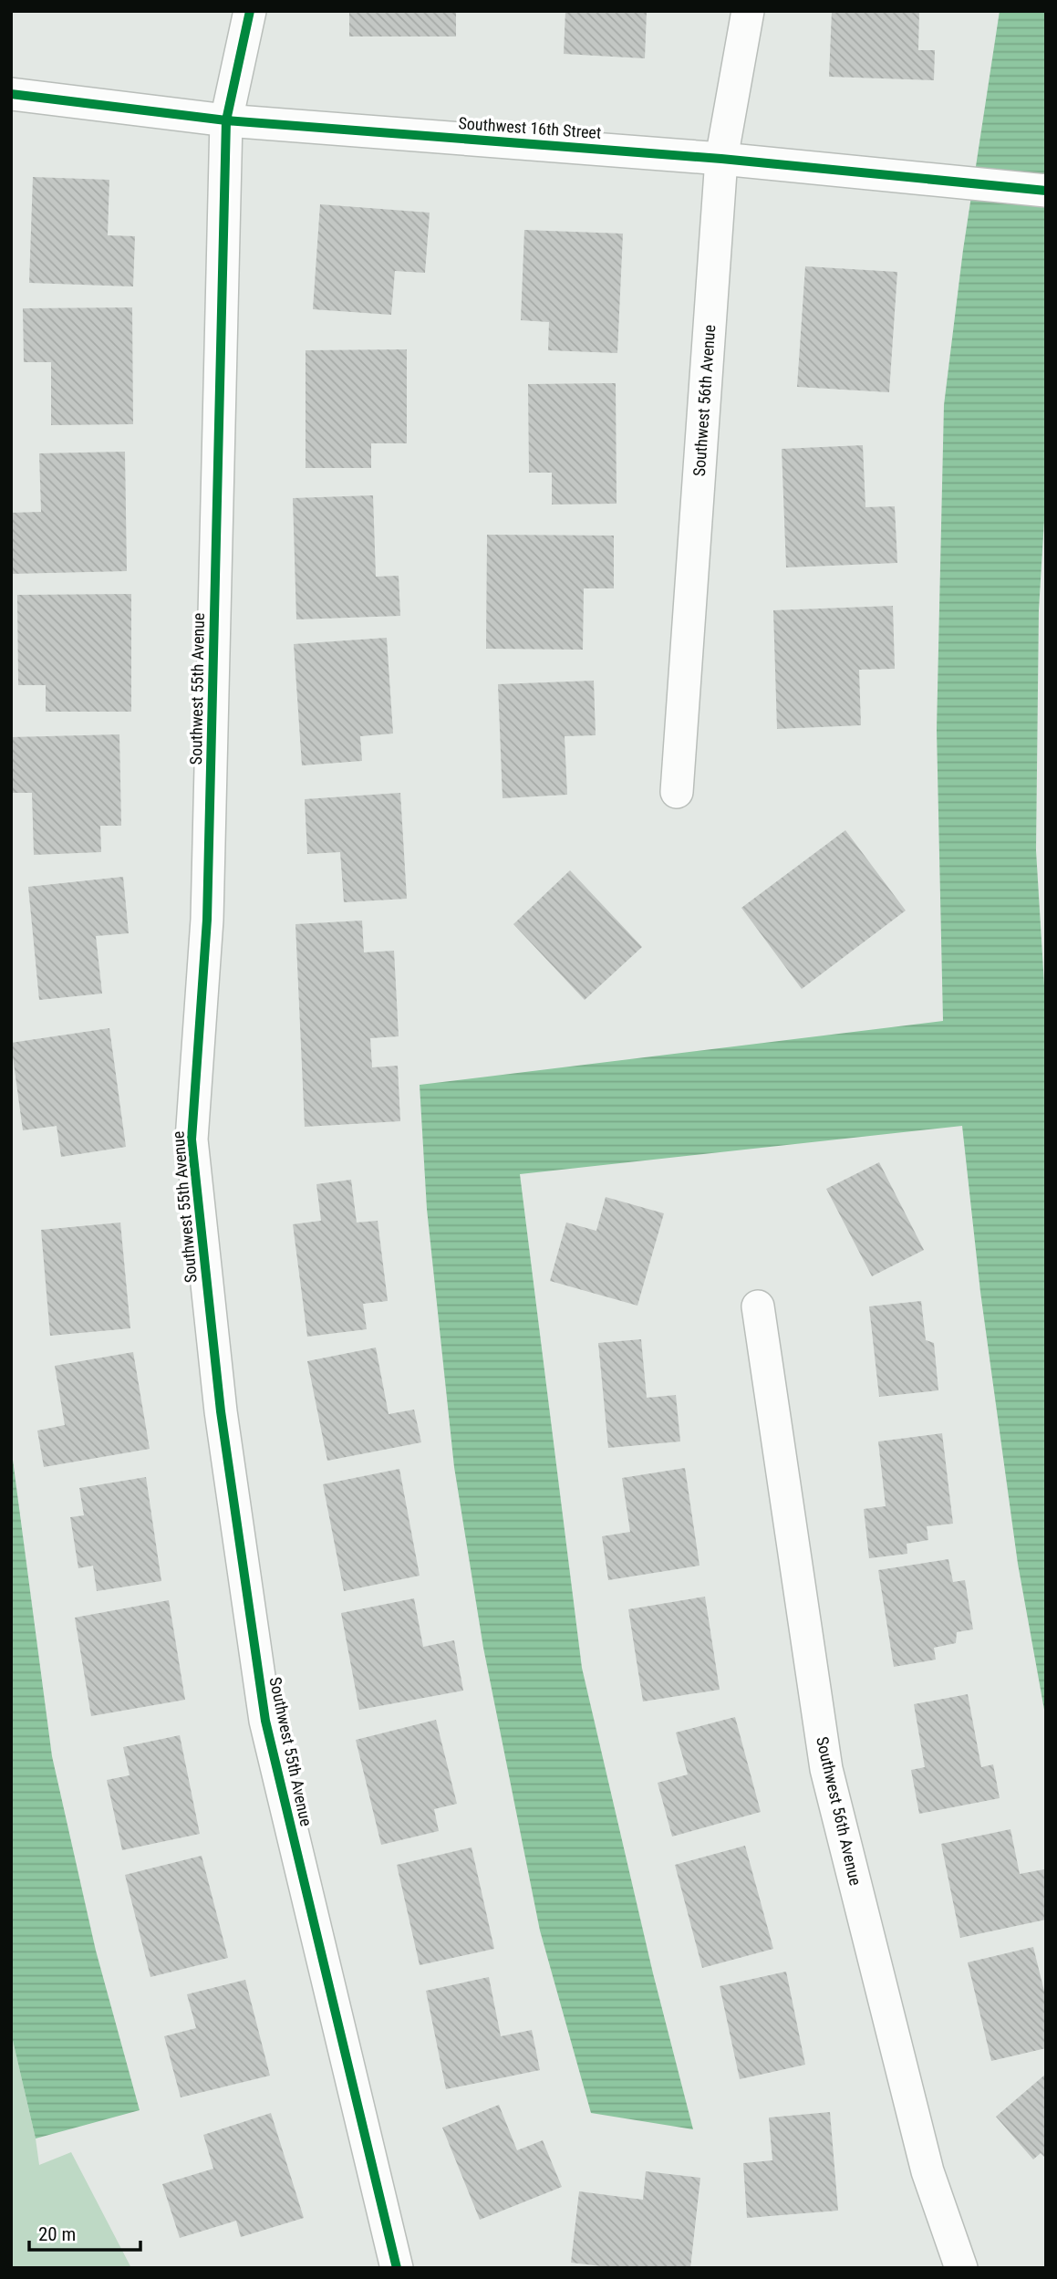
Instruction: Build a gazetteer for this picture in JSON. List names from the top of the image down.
{
  "streets": {
    "street": ["Southwest 16th Street", "Southwest 56th Avenue", "Southwest 55th Avenue"]
  },
  "crossings": [
    ["Southwest 16th Street", "Southwest 56th Avenue"],
    ["Southwest 16th Street", "Southwest 55th Avenue"]
  ],
  "scale_bar": "20 m"
}
